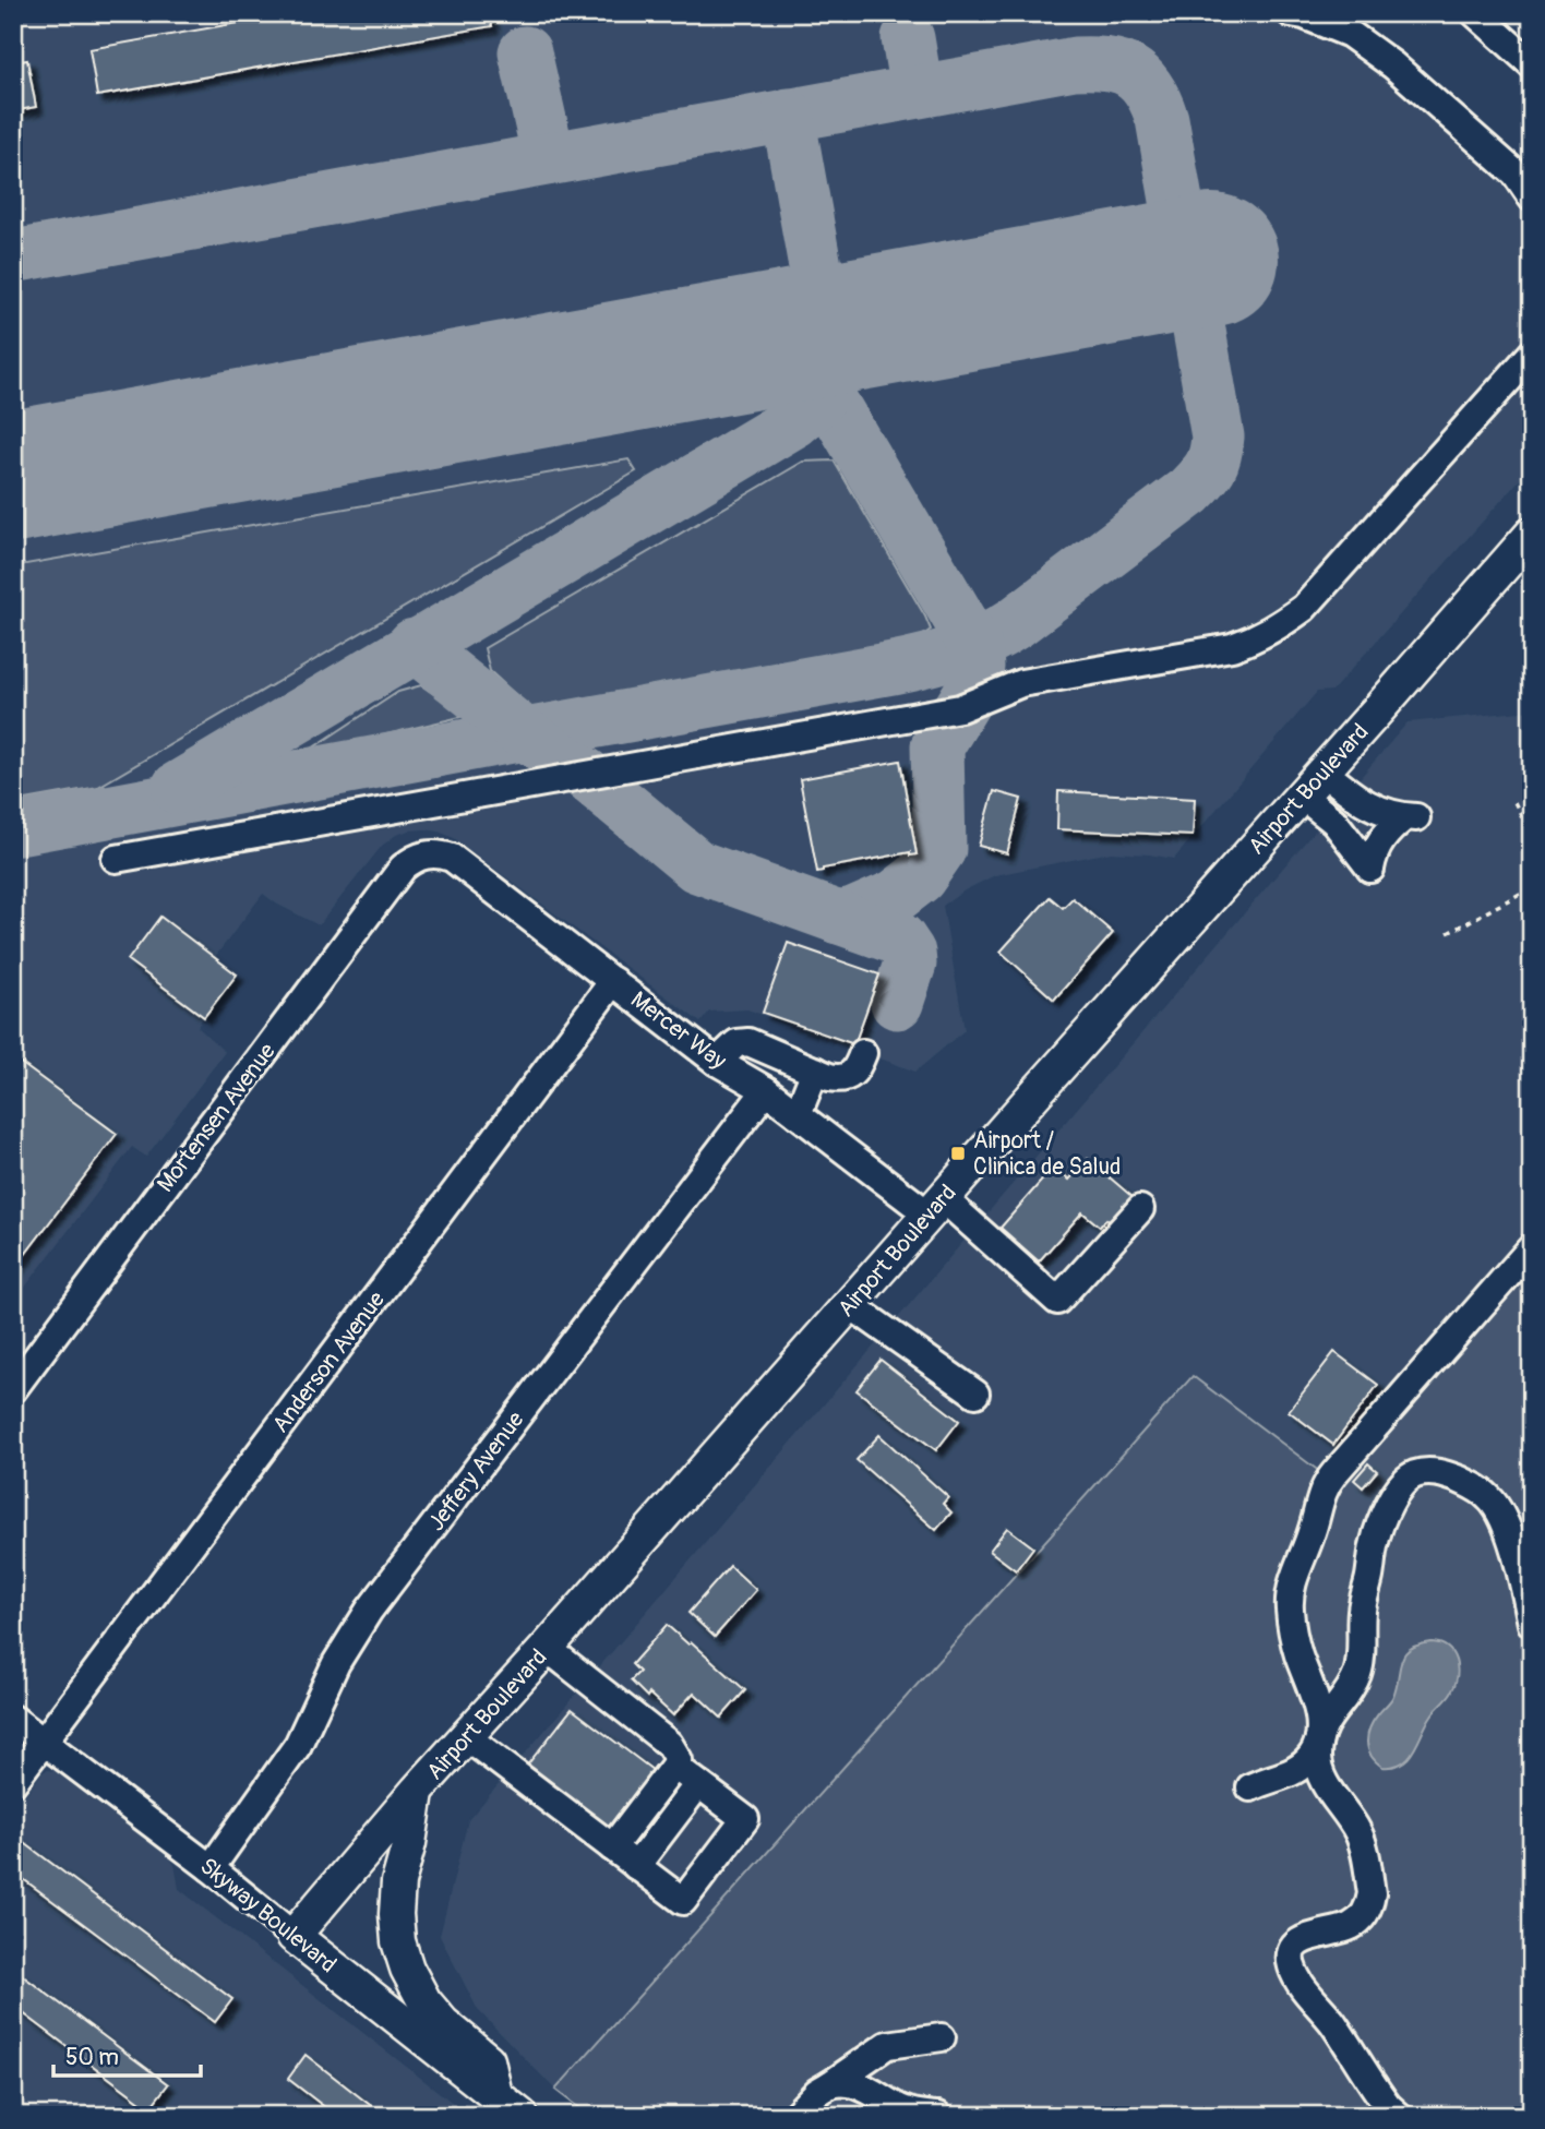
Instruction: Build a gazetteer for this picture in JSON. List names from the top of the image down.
{
  "streets": {
    "main road": ["Airport Boulevard", "Skyway Boulevard"],
    "street": [
      "Mercer Way",
      "Mortensen Avenue",
      "Anderson Avenue",
      "Jeffery Avenue"
    ]
  },
  "crossings": [
    ["Airport Boulevard", "Mercer Way"],
    ["Airport Boulevard", "Skyway Boulevard"],
    ["Mercer Way", "Mortensen Avenue"],
    ["Mercer Way", "Anderson Avenue"],
    ["Mercer Way", "Jeffery Avenue"],
    ["Anderson Avenue", "Skyway Boulevard"],
    ["Jeffery Avenue", "Skyway Boulevard"]
  ],
  "places": {
    "transit": ["Airport / Clinica de Salud"]
  },
  "scale_bar": "50 m"
}
